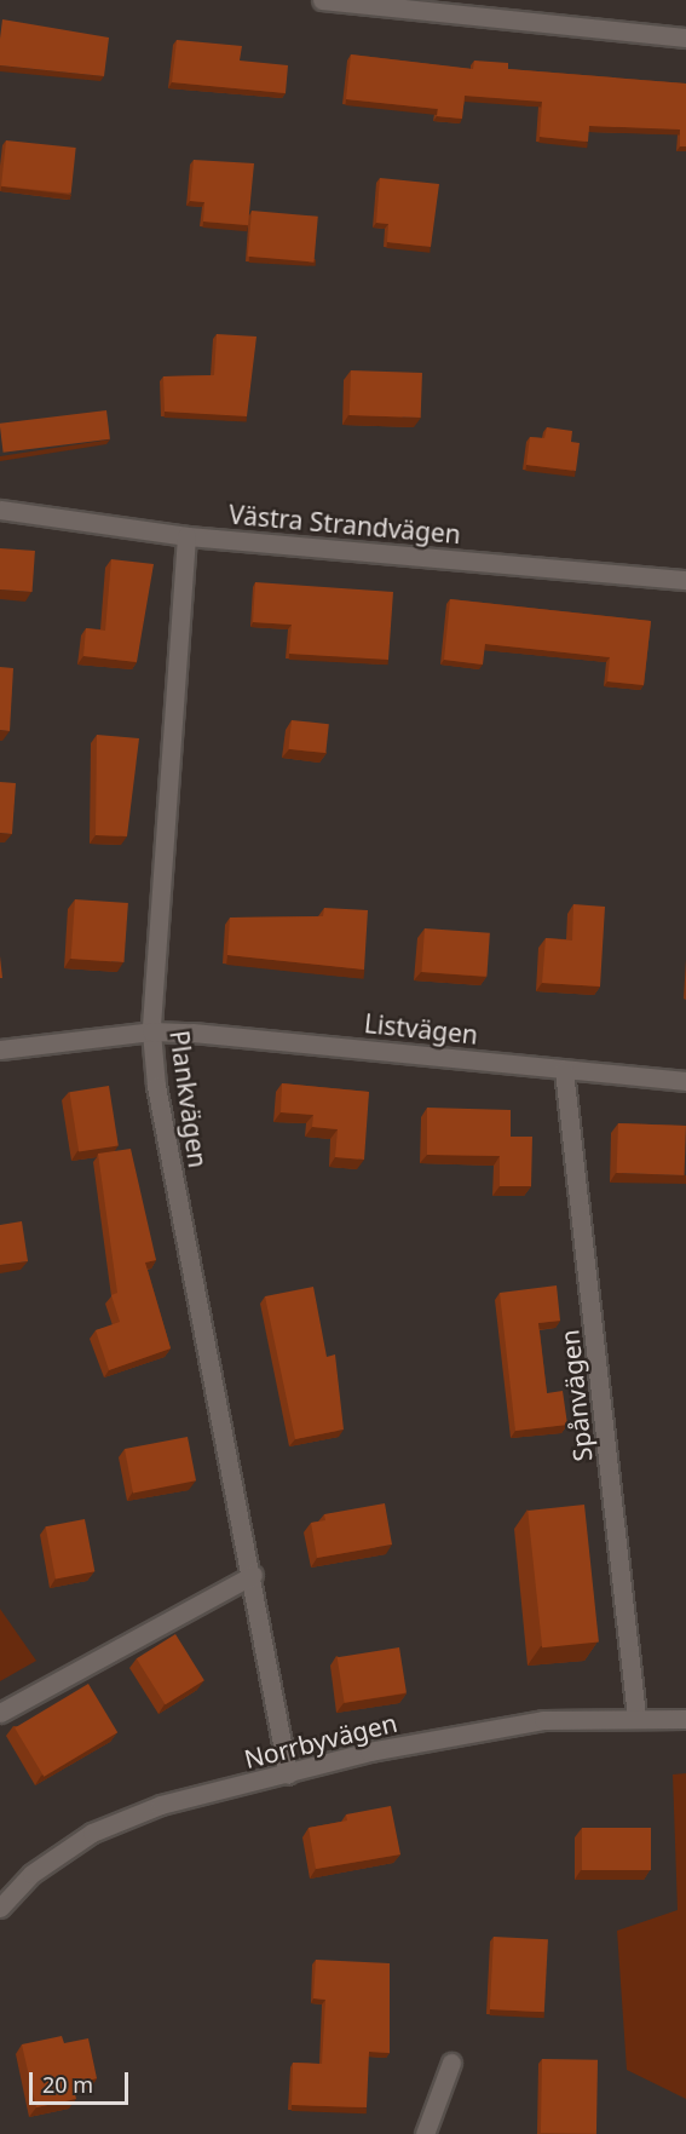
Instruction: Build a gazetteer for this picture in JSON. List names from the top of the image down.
{
  "streets": {
    "street": [
      "Västra Strandvägen",
      "Listvägen",
      "Plankvägen",
      "Spånvägen",
      "Norrbyvägen"
    ]
  },
  "crossings": [
    ["Västra Strandvägen", "Plankvägen"],
    ["Listvägen", "Plankvägen"],
    ["Listvägen", "Spånvägen"],
    ["Plankvägen", "Norrbyvägen"],
    ["Spånvägen", "Norrbyvägen"]
  ],
  "scale_bar": "20 m"
}
